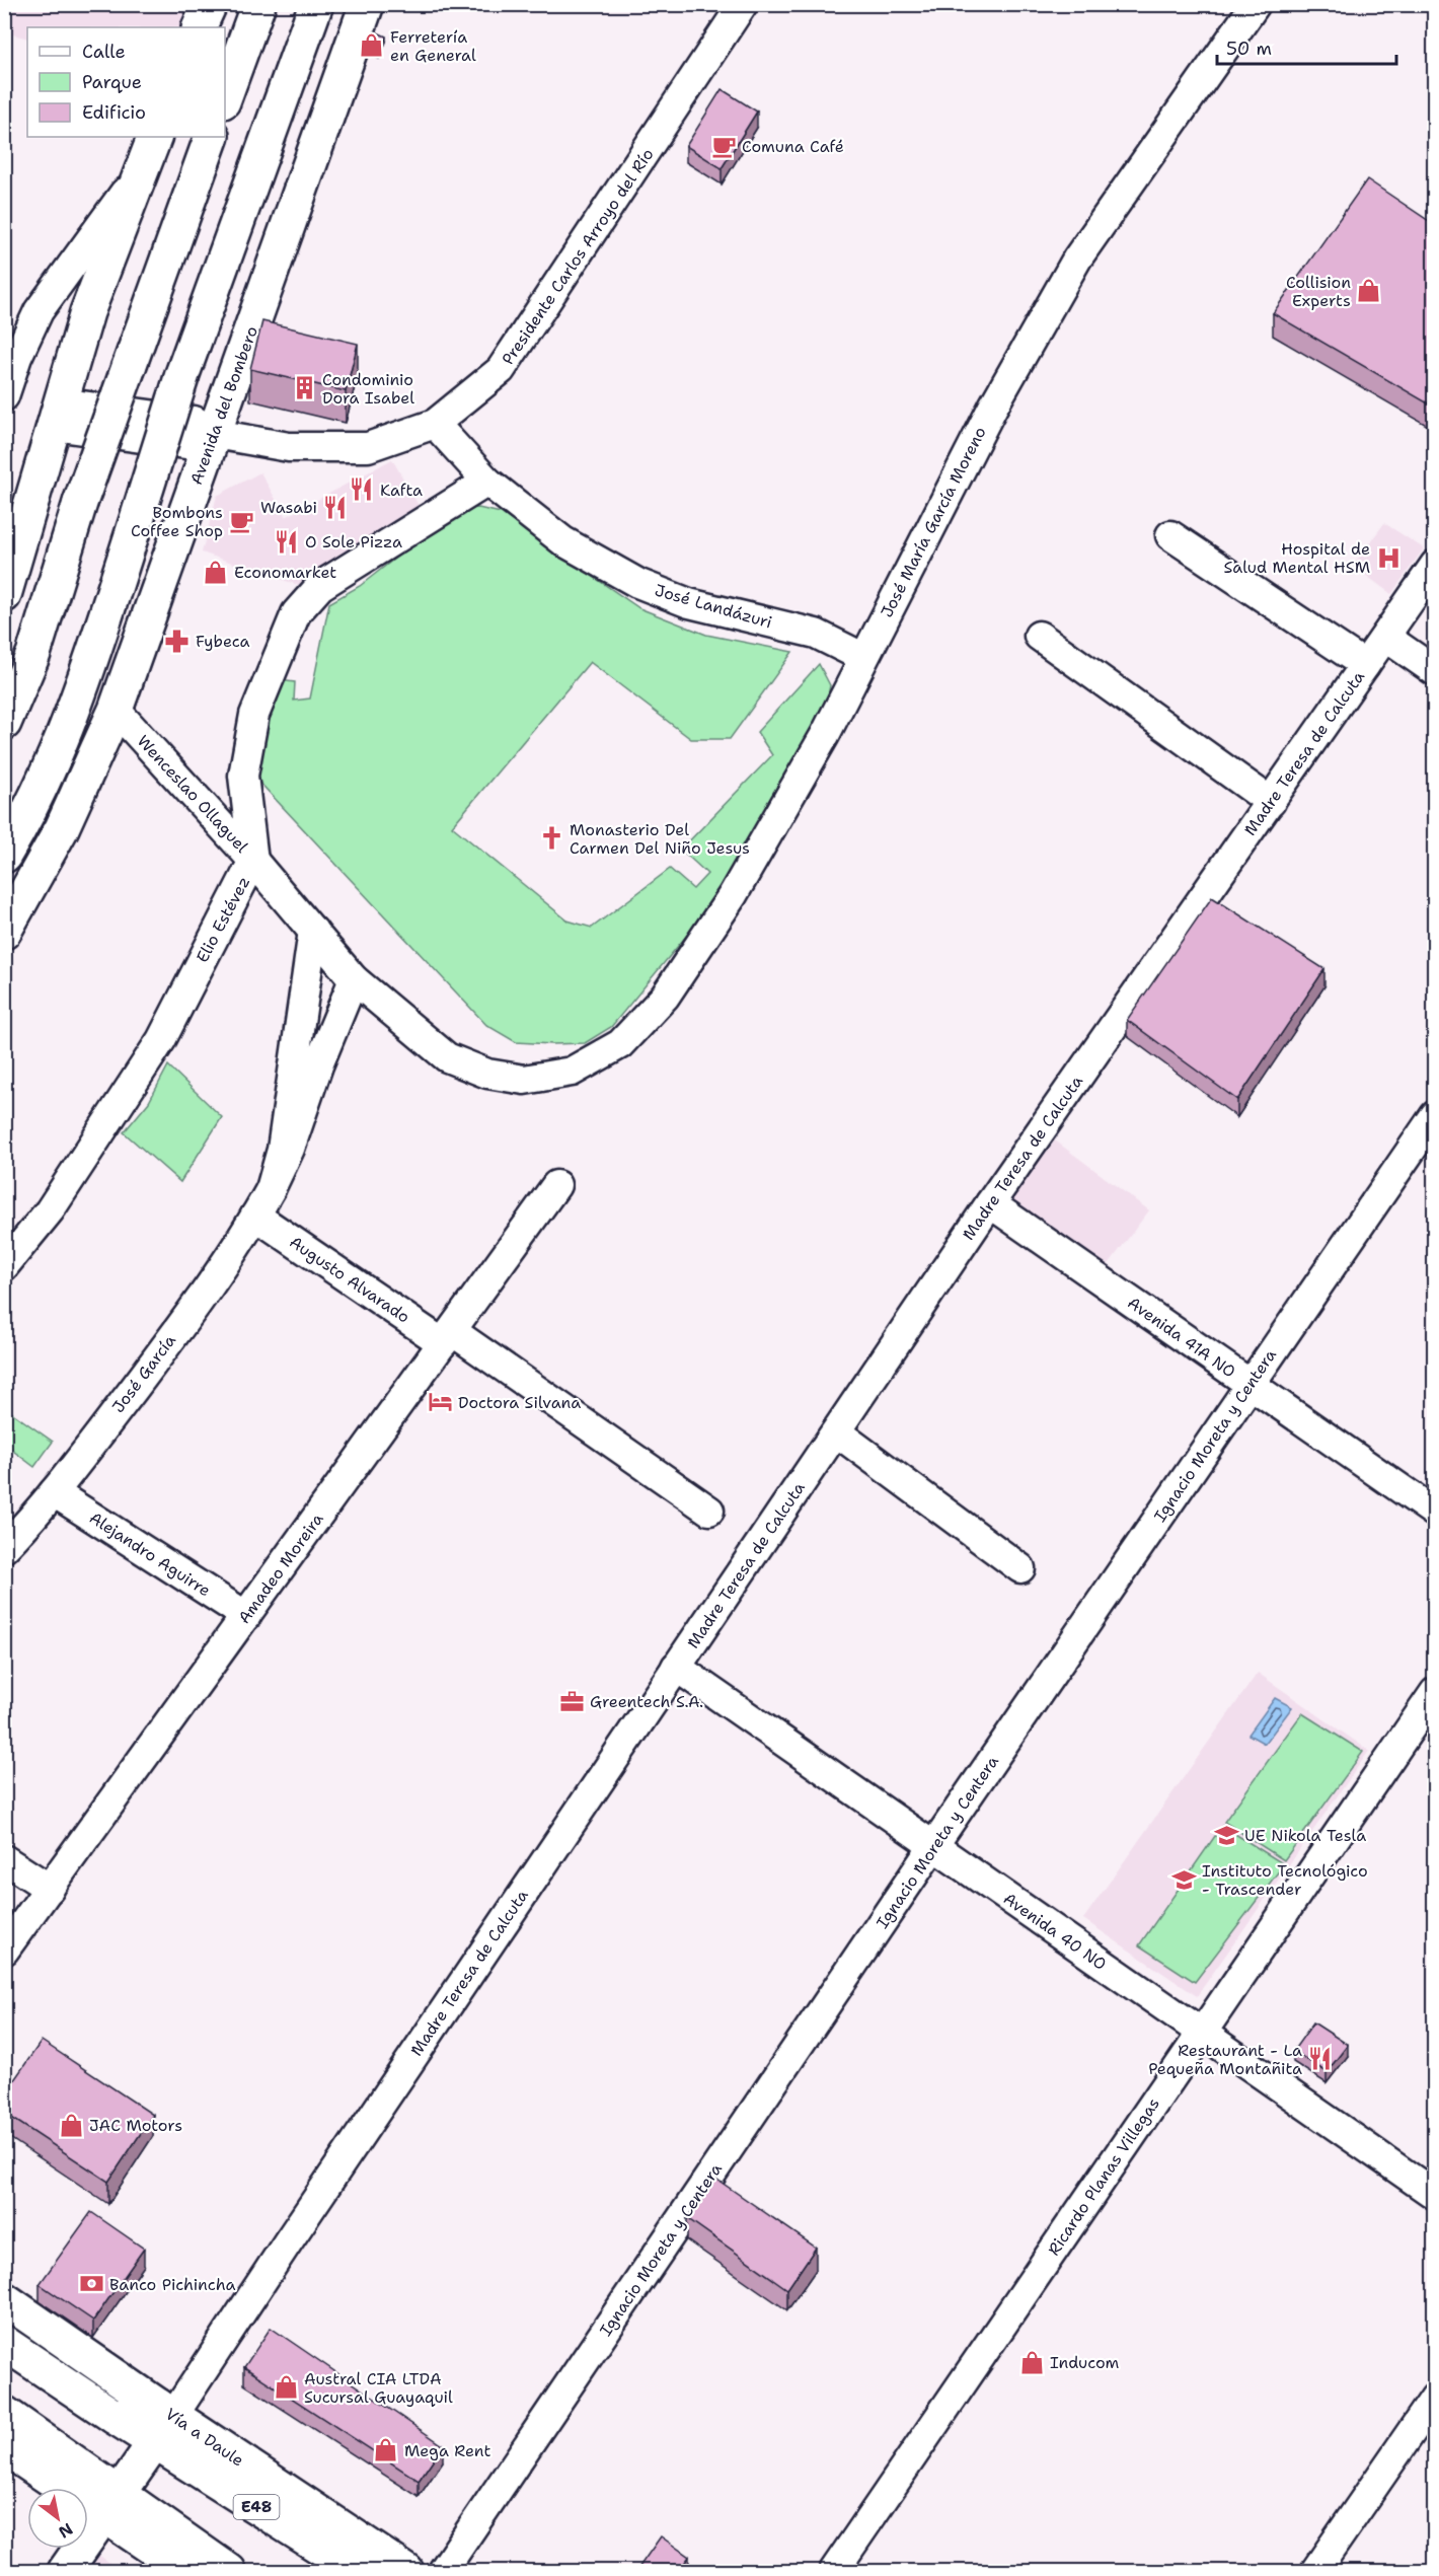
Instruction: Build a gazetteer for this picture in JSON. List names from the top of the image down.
{
  "streets": {
    "main road": [
      "Avenida del Bombero",
      "Madre Teresa de Calcuta",
      "Vía a Daule",
      "E48"
    ],
    "street": [
      "Presidente Carlos Arroyo del Río",
      "José María García Moreno",
      "José Landázuri",
      "Wenceslao Ollaguel",
      "Elio Estévez",
      "Augusto Alvarado",
      "Avenida 41A NO",
      "José García",
      "Ignacio Moreta y Centera",
      "Alejandro Aguirre",
      "Amadeo Moreira",
      "Avenida 40 NO",
      "Ricardo Planas Villegas"
    ]
  },
  "crossings": [
    ["Presidente Carlos Arroyo del Río", "Avenida del Bombero"],
    ["Presidente Carlos Arroyo del Río", "José Landázuri"],
    ["Avenida del Bombero", "Wenceslao Ollaguel"],
    ["José María García Moreno", "José Landázuri"],
    ["José María García Moreno", "Wenceslao Ollaguel"],
    ["José Landázuri", "Elio Estévez"],
    ["Madre Teresa de Calcuta", "Avenida 41A NO"],
    ["Madre Teresa de Calcuta", "Avenida 40 NO"],
    ["Madre Teresa de Calcuta", "Vía a Daule"],
    ["Wenceslao Ollaguel", "Elio Estévez"],
    ["Wenceslao Ollaguel", "José García"],
    ["Augusto Alvarado", "José García"],
    ["Augusto Alvarado", "Amadeo Moreira"],
    ["Avenida 41A NO", "Ignacio Moreta y Centera"],
    ["José García", "Alejandro Aguirre"],
    ["Ignacio Moreta y Centera", "Avenida 40 NO"],
    ["Alejandro Aguirre", "Amadeo Moreira"],
    ["Avenida 40 NO", "Ricardo Planas Villegas"]
  ],
  "places": {
    "shop": [
      "Ferretería en General",
      "Collision Experts",
      "Economarket",
      "JAC Motors",
      "Inducom",
      "Austral CIA LTDA Sucursal Guayaquil",
      "Mega Rent"
    ],
    "cafe": ["Comuna Café", "Bombons Coffee Shop"],
    "building": ["Condominio Dora Isabel"],
    "restaurant": [
      "Kafta",
      "Wasabi",
      "O Sole Pizza",
      "Restaurant - La Pequeña Montañita"
    ],
    "hospital": ["Hospital de Salud Mental HSM"],
    "pharmacy": ["Fybeca"],
    "church": ["Monasterio Del Carmen Del Niño Jesus"],
    "hotel": ["Doctora Silvana"],
    "office": ["Greentech S.A."],
    "school or university": ["UE Nikola Tesla", "Instituto Tecnológico - Trascender"],
    "bank": ["Banco Pichincha"]
  },
  "legend": ["Calle", "Parque", "Edificio"],
  "scale_bar": "50 m",
  "north": "bottom right"
}
